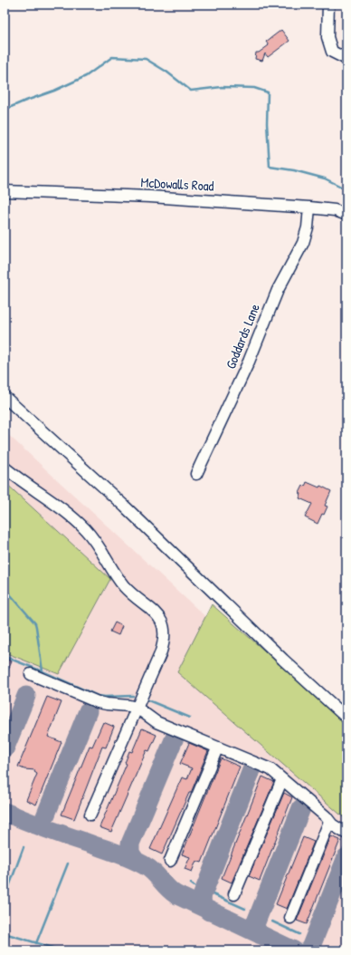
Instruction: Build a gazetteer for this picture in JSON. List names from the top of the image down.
{
  "streets": {
    "street": ["McDowalls Road", "Goddards Lane"]
  },
  "crossings": [
    ["McDowalls Road", "Goddards Lane"]
  ]
}
